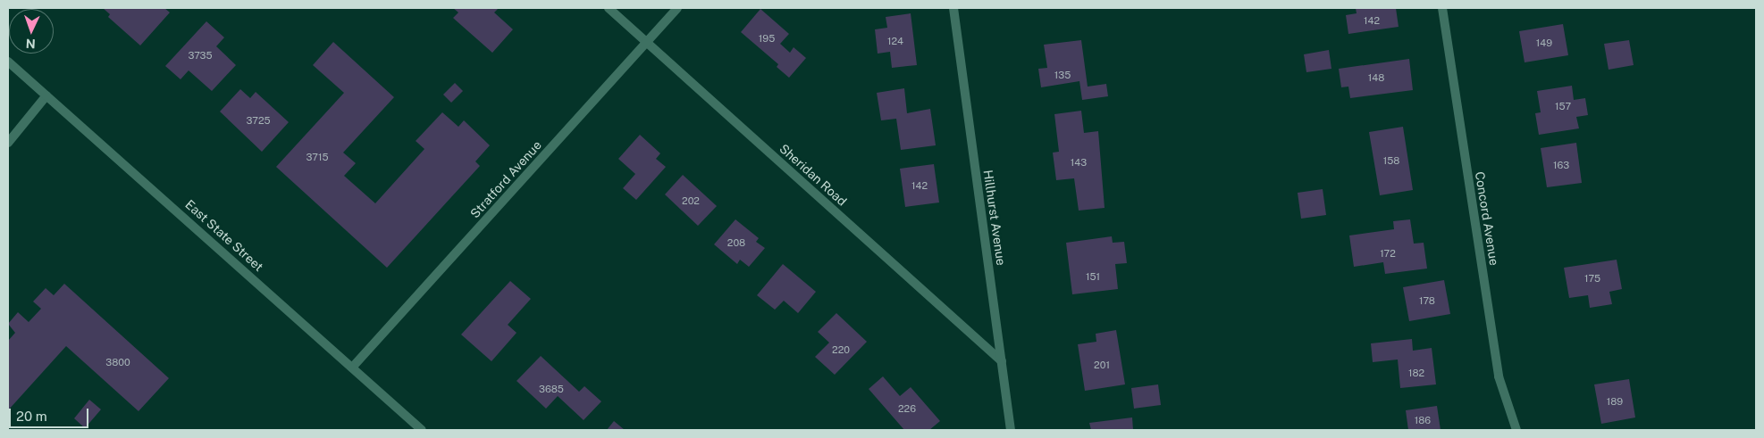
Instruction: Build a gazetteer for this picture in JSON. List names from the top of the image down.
{
  "streets": {
    "street": [
      "Sheridan Road",
      "Stratford Avenue",
      "Hillhurst Avenue",
      "Concord Avenue",
      "East State Street"
    ]
  },
  "crossings": [
    ["Sheridan Road", "Stratford Avenue"],
    ["Sheridan Road", "Hillhurst Avenue"],
    ["Stratford Avenue", "East State Street"]
  ],
  "house_numbers": [
    "142",
    "195",
    "124",
    "149",
    "3735",
    "135",
    "148",
    "157",
    "3725",
    "3715",
    "158",
    "143",
    "163",
    "142",
    "202",
    "208",
    "172",
    "151",
    "175",
    "178",
    "220",
    "3800",
    "201",
    "182",
    "3685",
    "189",
    "226",
    "186"
  ],
  "scale_bar": "20 m",
  "north": "bottom"
}
